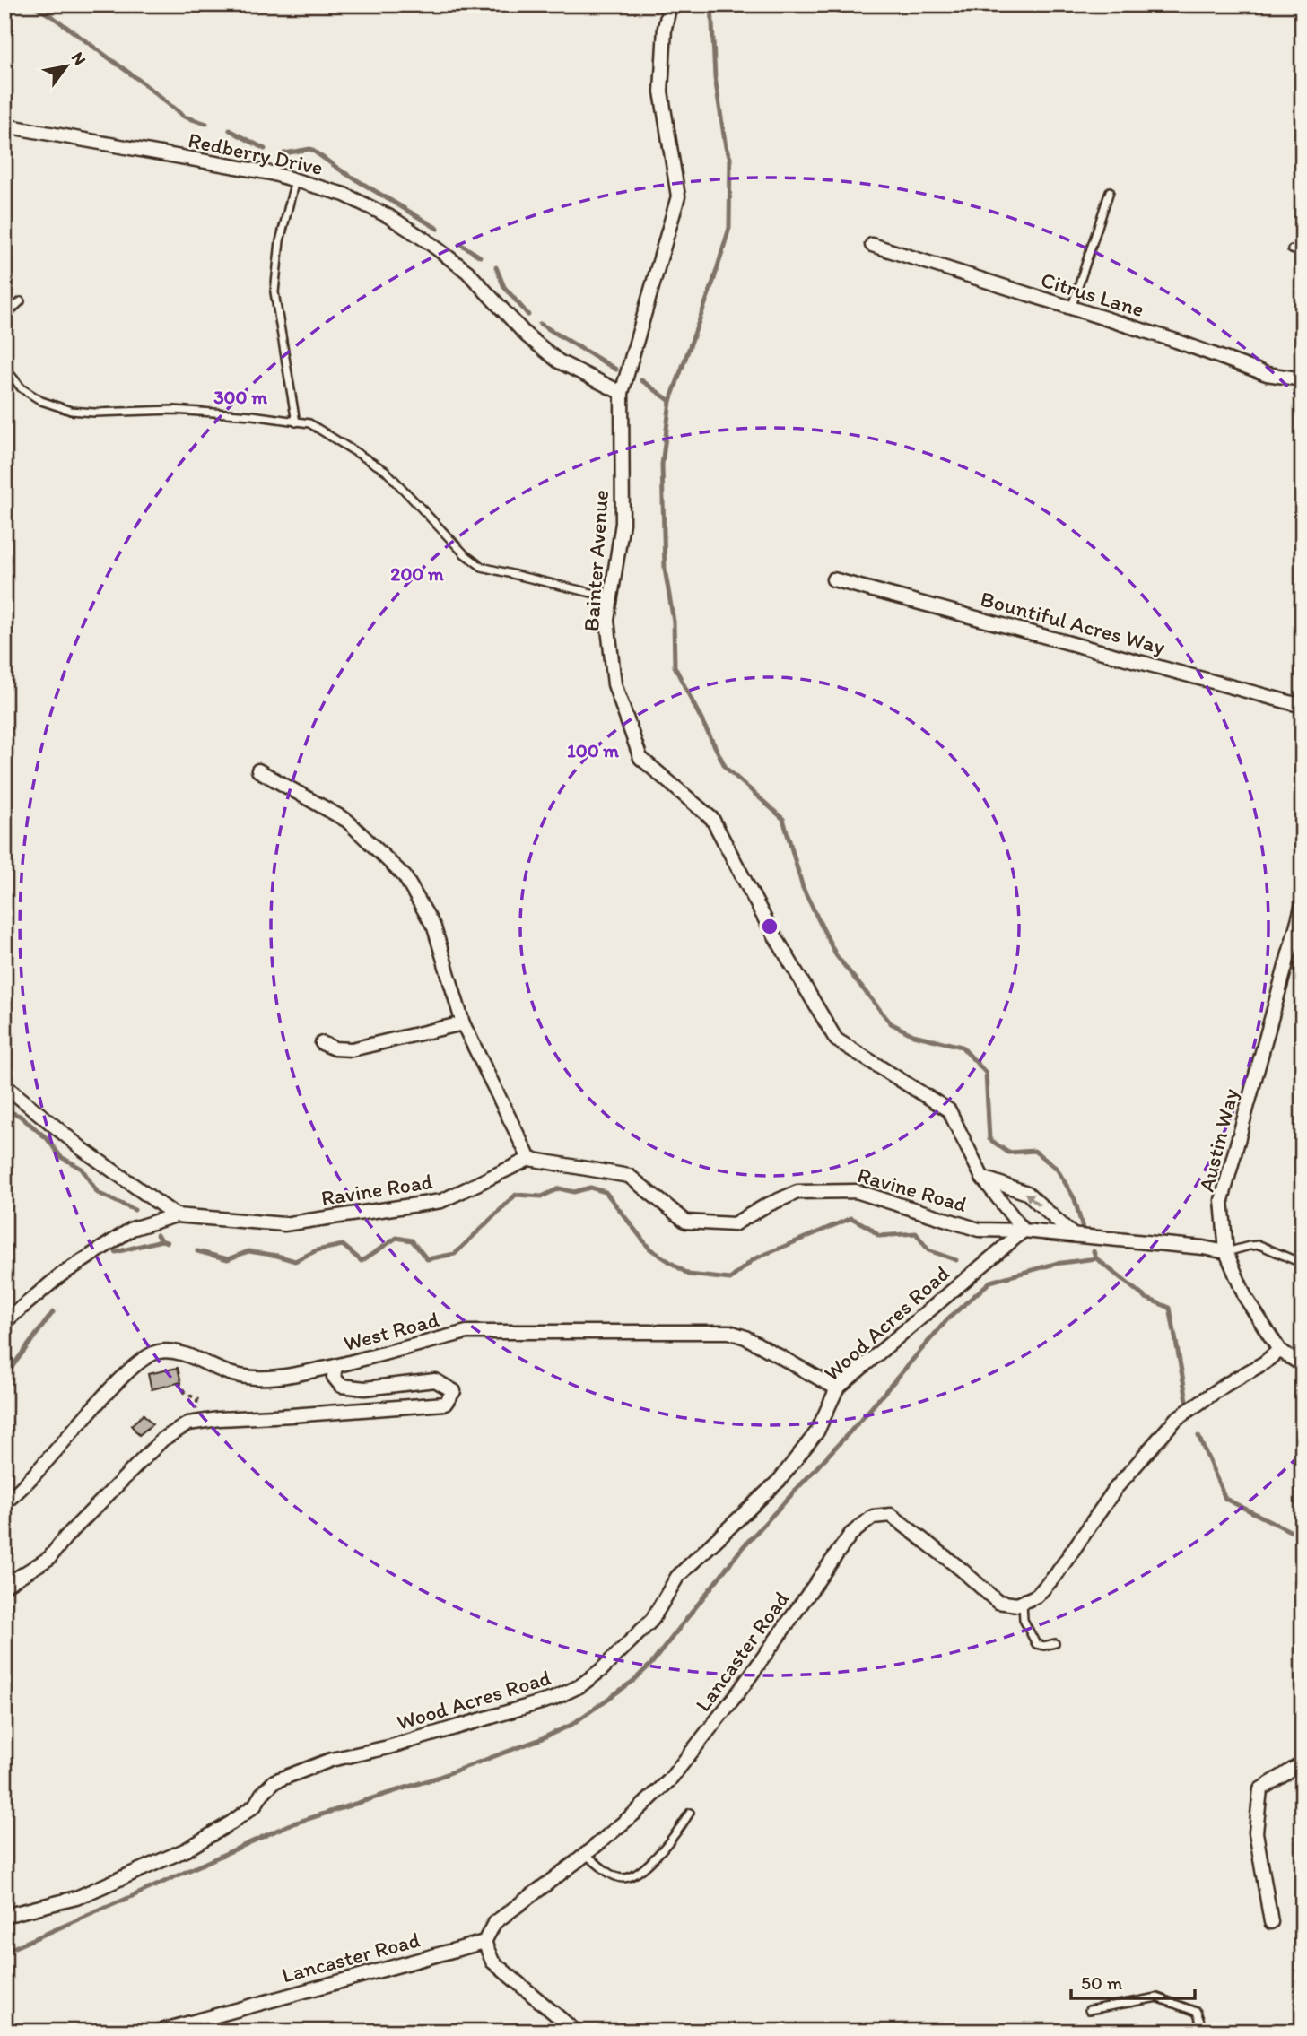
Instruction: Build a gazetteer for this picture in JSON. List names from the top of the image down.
{
  "streets": {
    "street": [
      "Redberry Drive",
      "Citrus Lane",
      "Bainter Avenue",
      "Bountiful Acres Way",
      "Austin Way",
      "Ravine Road",
      "Wood Acres Road",
      "West Road",
      "Lancaster Road"
    ]
  },
  "crossings": [
    ["Redberry Drive", "Bainter Avenue"],
    ["Bainter Avenue", "Ravine Road"],
    ["Bainter Avenue", "Wood Acres Road"],
    ["Ravine Road", "Wood Acres Road"],
    ["Wood Acres Road", "West Road"]
  ],
  "scale_bar": "50 m",
  "north": "top right",
  "rings": ["300 m", "200 m", "100 m"]
}
